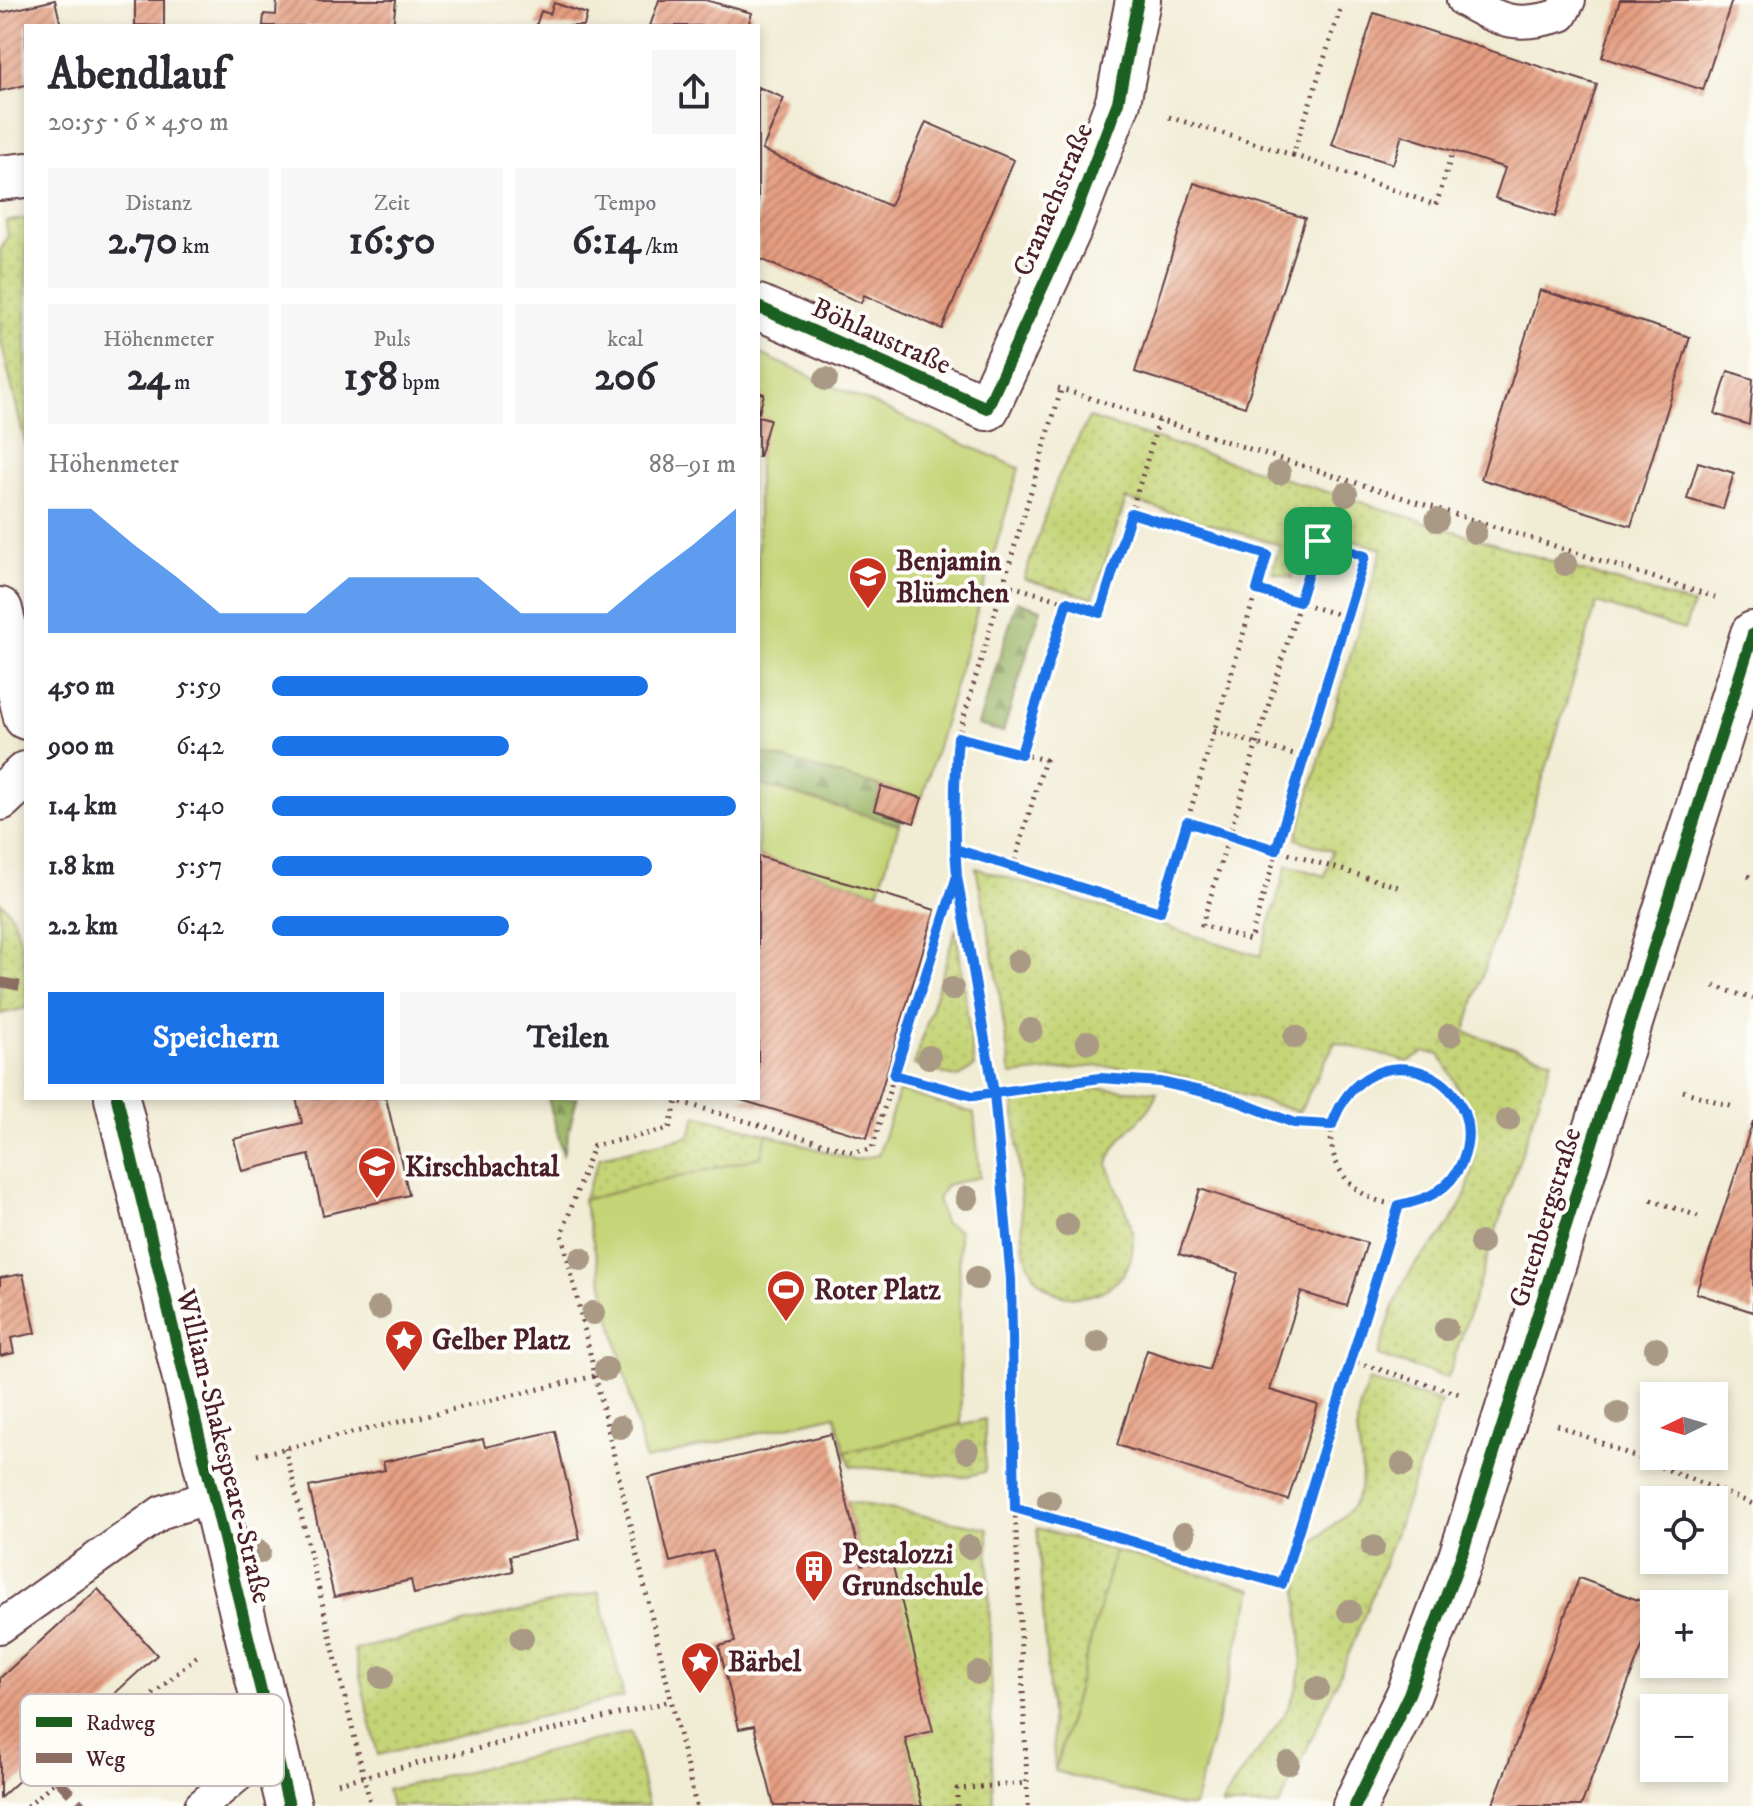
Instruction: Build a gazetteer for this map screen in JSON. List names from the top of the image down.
{
  "streets": {
    "street": [
      "Cranachstraße",
      "Böhlaustraße",
      "Gutenbergstraße",
      "William-Shakespeare-Straße"
    ]
  },
  "crossings": [
    ["Cranachstraße", "Böhlaustraße"]
  ],
  "places": {
    "school or university": ["Benjamin Blümchen", "Kirschbachtal"],
    "sports": ["Roter Platz"],
    "place": ["Gelber Platz", "Bärbel"],
    "building": ["Pestalozzi Grundschule"]
  },
  "legend": ["Radweg", "Weg"],
  "north": "left",
  "page": {
    "heading": ["Abendlauf", "20:55 · 6 × 450 m"],
    "stats": [
      ["Distanz", "2.70 km"],
      ["Zeit", "16:50"],
      ["Tempo", "6:14 /km"],
      ["Höhenmeter", "24 m"],
      ["Puls", "158 bpm"],
      ["kcal", "206"]
    ],
    "chart": ["Höhenmeter", "88–91 m"],
    "list": [
      {
        "name": "450 m",
        "note": "5:59"
      },
      {
        "name": "900 m",
        "note": "6:42"
      },
      {
        "name": "1.4 km",
        "note": "5:40"
      },
      {
        "name": "1.8 km",
        "note": "5:57"
      },
      {
        "name": "2.2 km",
        "note": "6:42"
      }
    ],
    "buttons": ["Speichern", "Teilen"],
    "map_buttons": ["+", "−"]
  }
}
